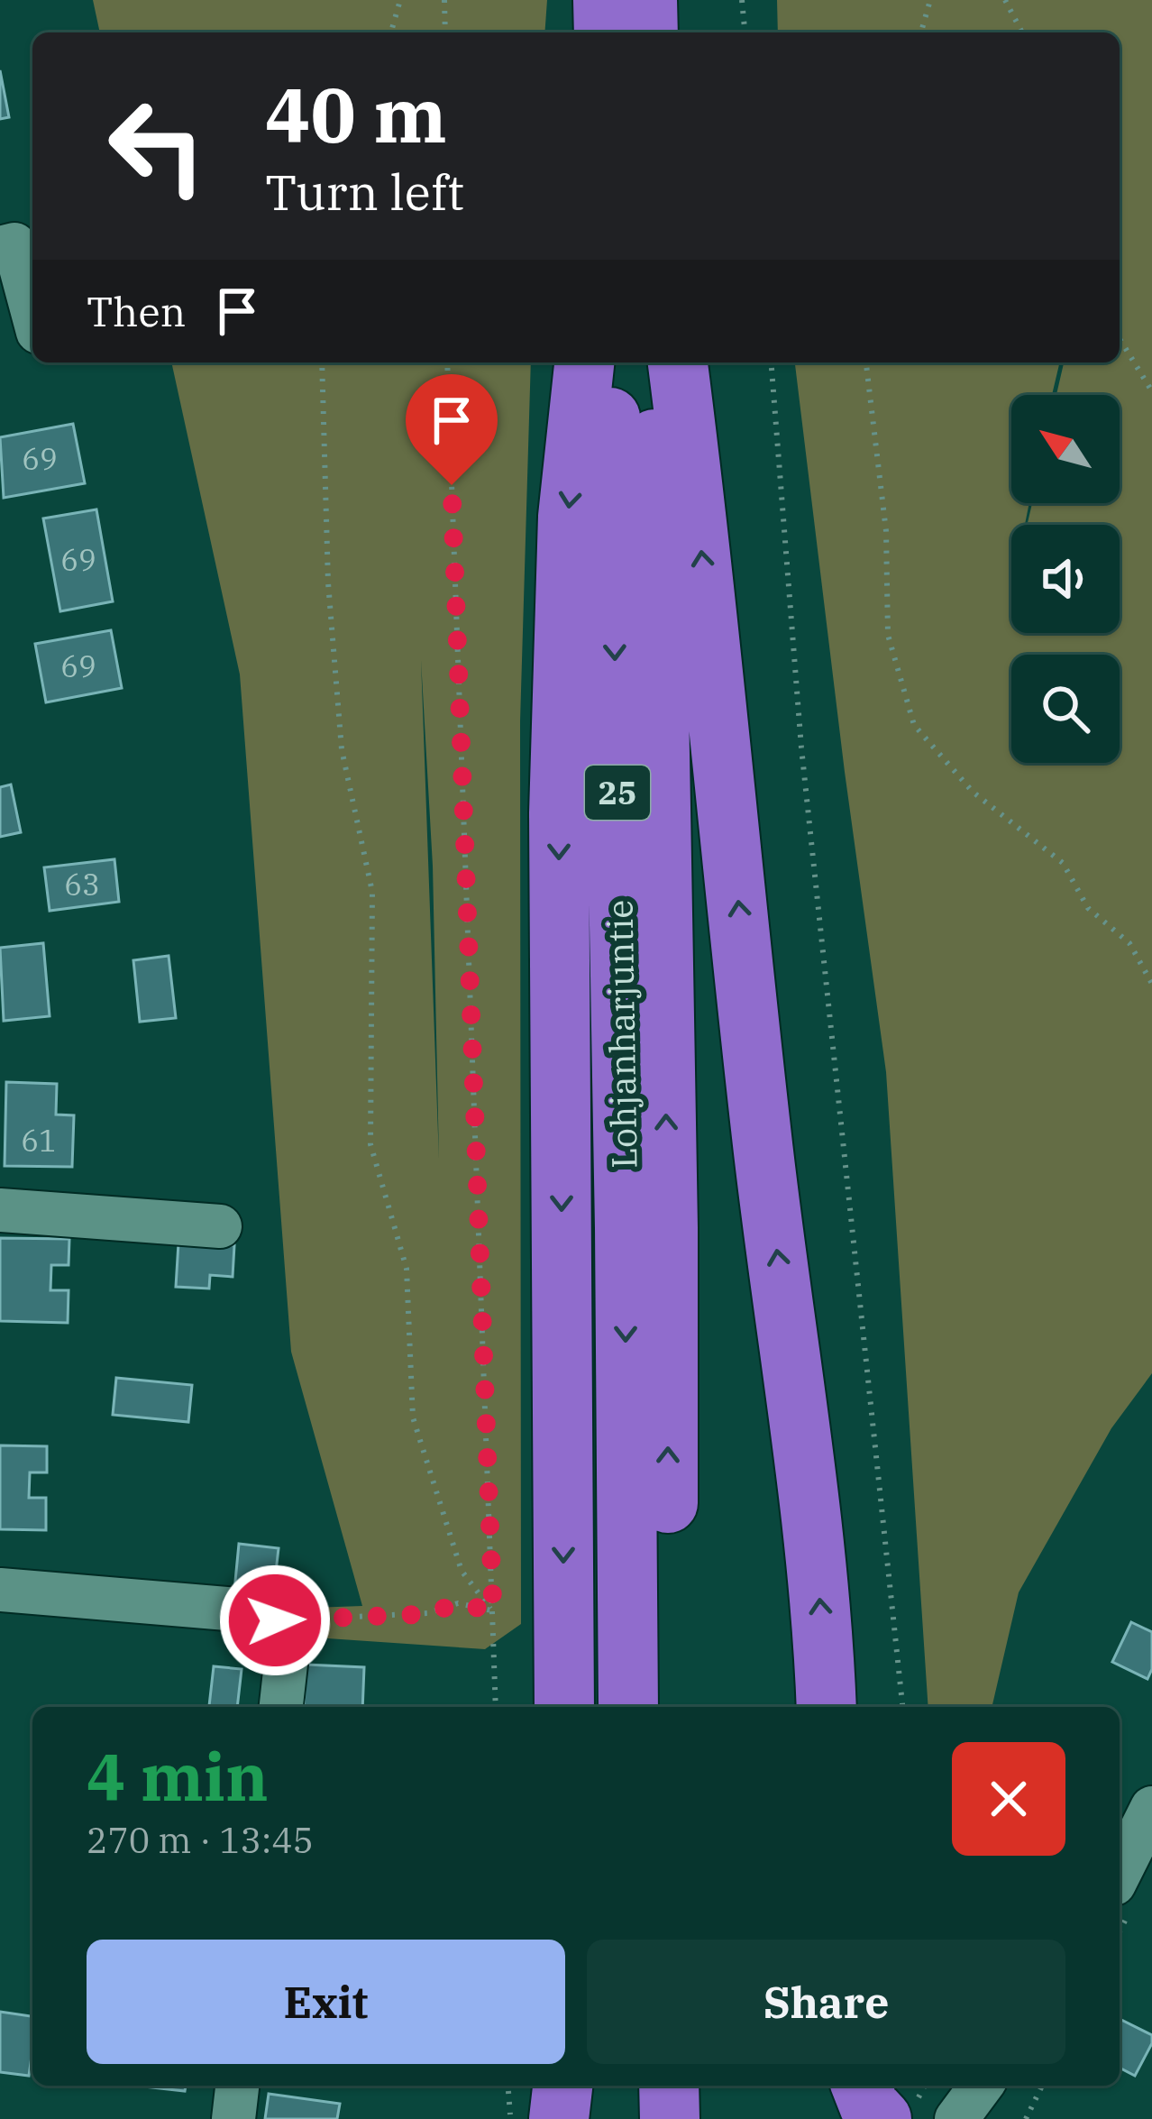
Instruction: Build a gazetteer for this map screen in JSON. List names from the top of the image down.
{
  "streets": {
    "highway": ["25", "Lohjanharjuntie"]
  },
  "house_numbers": [
    "69",
    "69",
    "69",
    "63",
    "61"
  ],
  "north": "top left",
  "page": {
    "turn": ["40 m", "Turn left"],
    "then": "Then",
    "heading": ["4 min", "270 m · 13:45"],
    "buttons": ["Exit", "Share"]
  }
}
